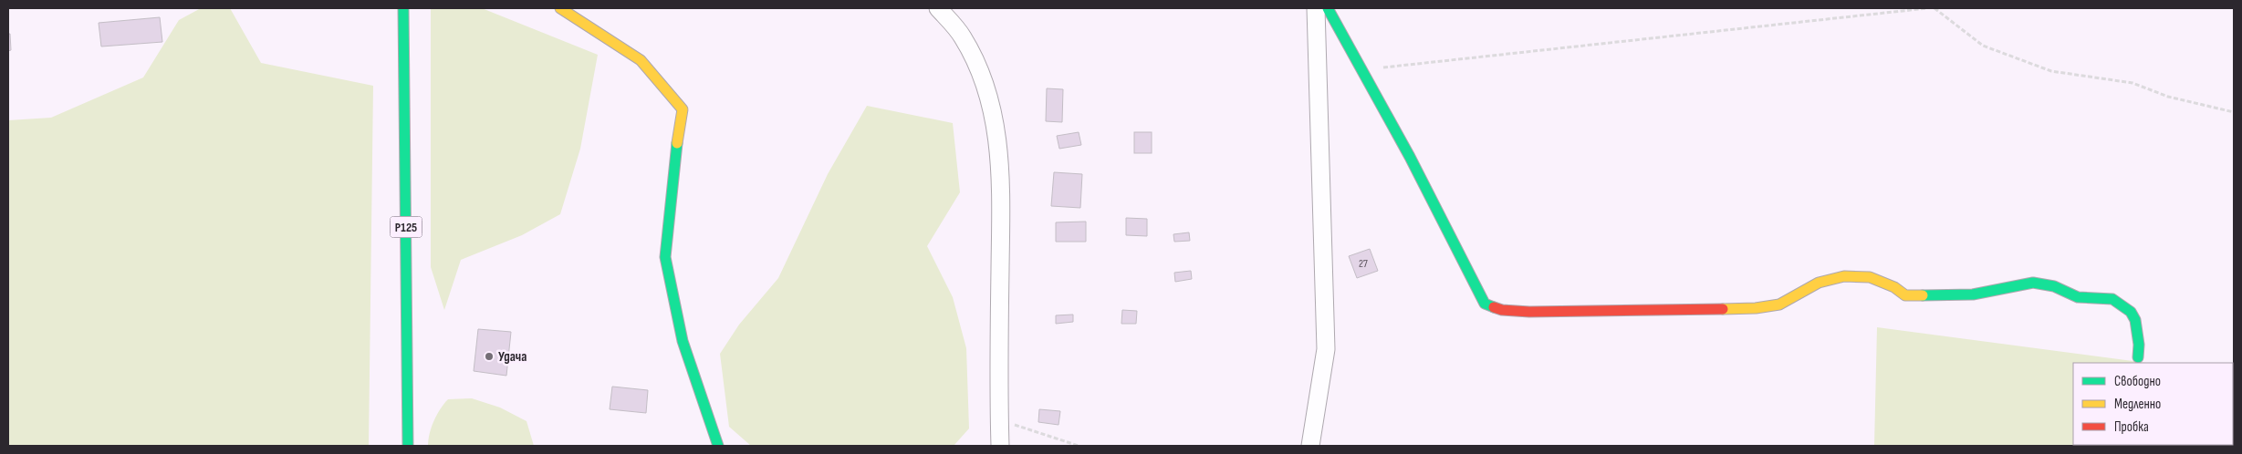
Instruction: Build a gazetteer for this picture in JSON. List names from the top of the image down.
{
  "streets": {
    "street": ["Р125"]
  },
  "places": ["Удача"],
  "house_numbers": ["27"],
  "legend": ["Свободно", "Медленно", "Пробка"]
}
